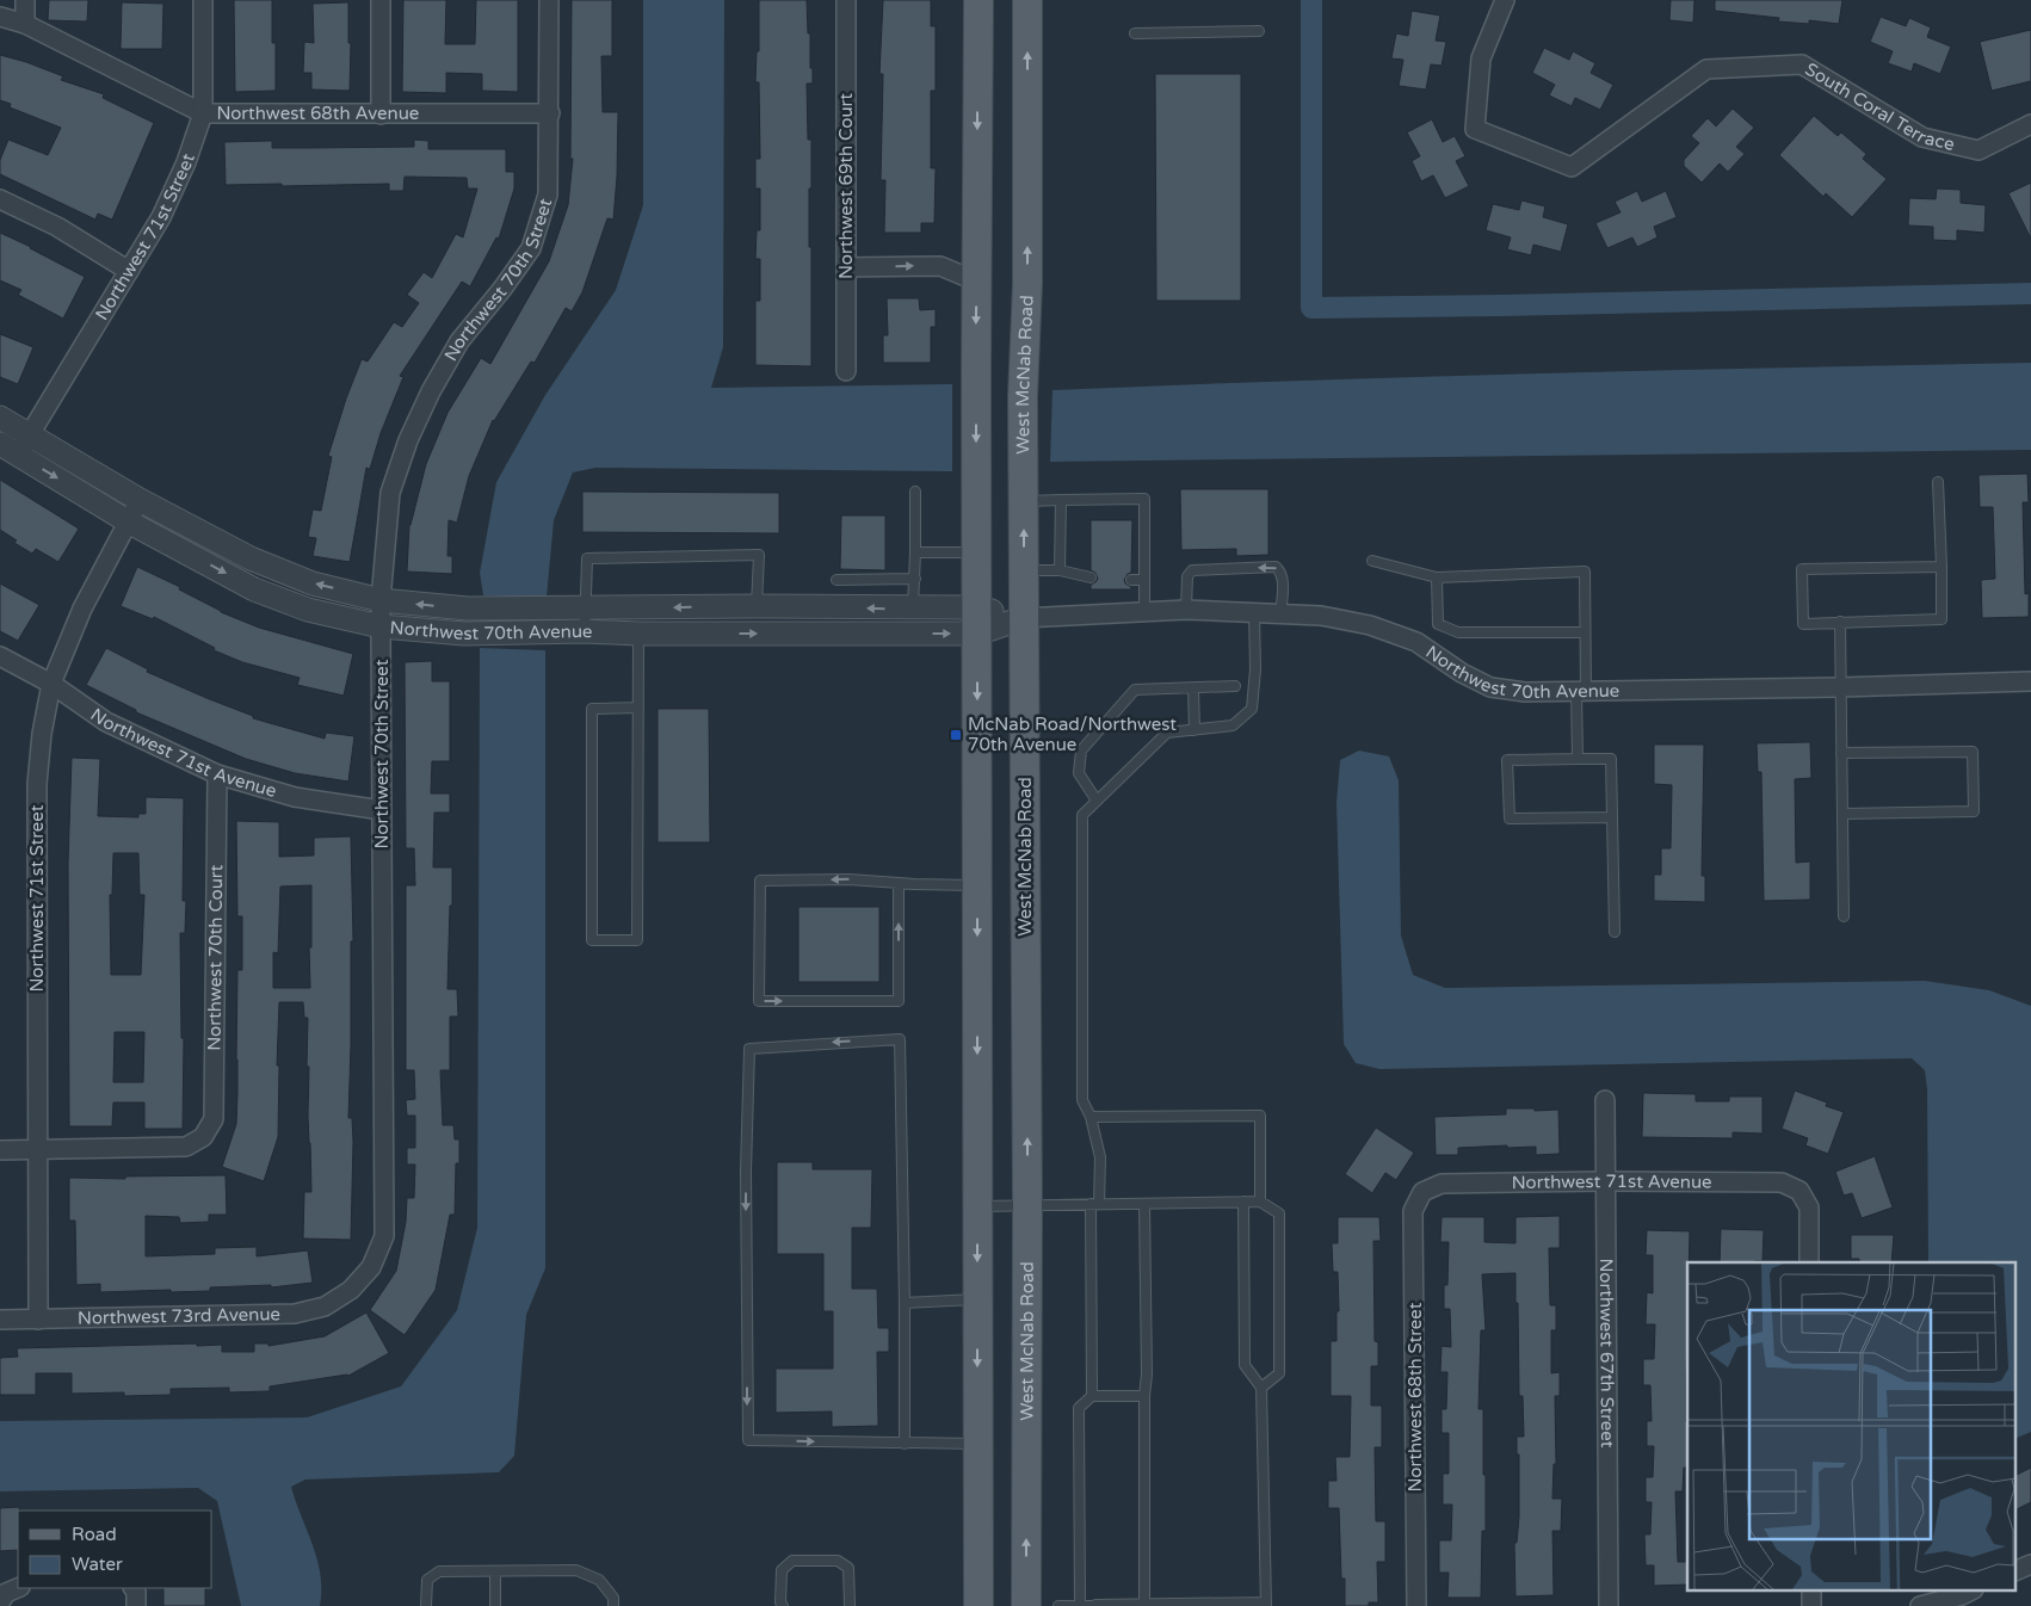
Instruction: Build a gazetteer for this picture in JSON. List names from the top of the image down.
{
  "streets": {
    "main road": ["West McNab Road"],
    "street": [
      "South Coral Terrace",
      "Northwest 68th Avenue",
      "Northwest 69th Court",
      "Northwest 71st Street",
      "Northwest 70th Street",
      "Northwest 70th Avenue",
      "Northwest 71st Avenue",
      "Northwest 70th Court",
      "Northwest 73rd Avenue",
      "Northwest 67th Street",
      "Northwest 68th Street"
    ]
  },
  "crossings": [
    ["Northwest 68th Avenue", "Northwest 71st Street"],
    ["Northwest 68th Avenue", "Northwest 70th Street"],
    ["Northwest 71st Street", "Northwest 70th Avenue"],
    ["Northwest 71st Street", "Northwest 71st Avenue"],
    ["Northwest 71st Street", "Northwest 70th Court"],
    ["Northwest 71st Street", "Northwest 73rd Avenue"],
    ["Northwest 70th Street", "Northwest 70th Avenue"],
    ["Northwest 70th Street", "Northwest 71st Avenue"],
    ["Northwest 70th Street", "Northwest 73rd Avenue"],
    ["West McNab Road", "Northwest 70th Avenue"],
    ["Northwest 71st Avenue", "Northwest 70th Court"],
    ["Northwest 71st Avenue", "Northwest 67th Street"],
    ["Northwest 71st Avenue", "Northwest 68th Street"]
  ],
  "places": {
    "transit": ["McNab Road/Northwest 70th Avenue"]
  },
  "legend": ["Road", "Water"]
}
